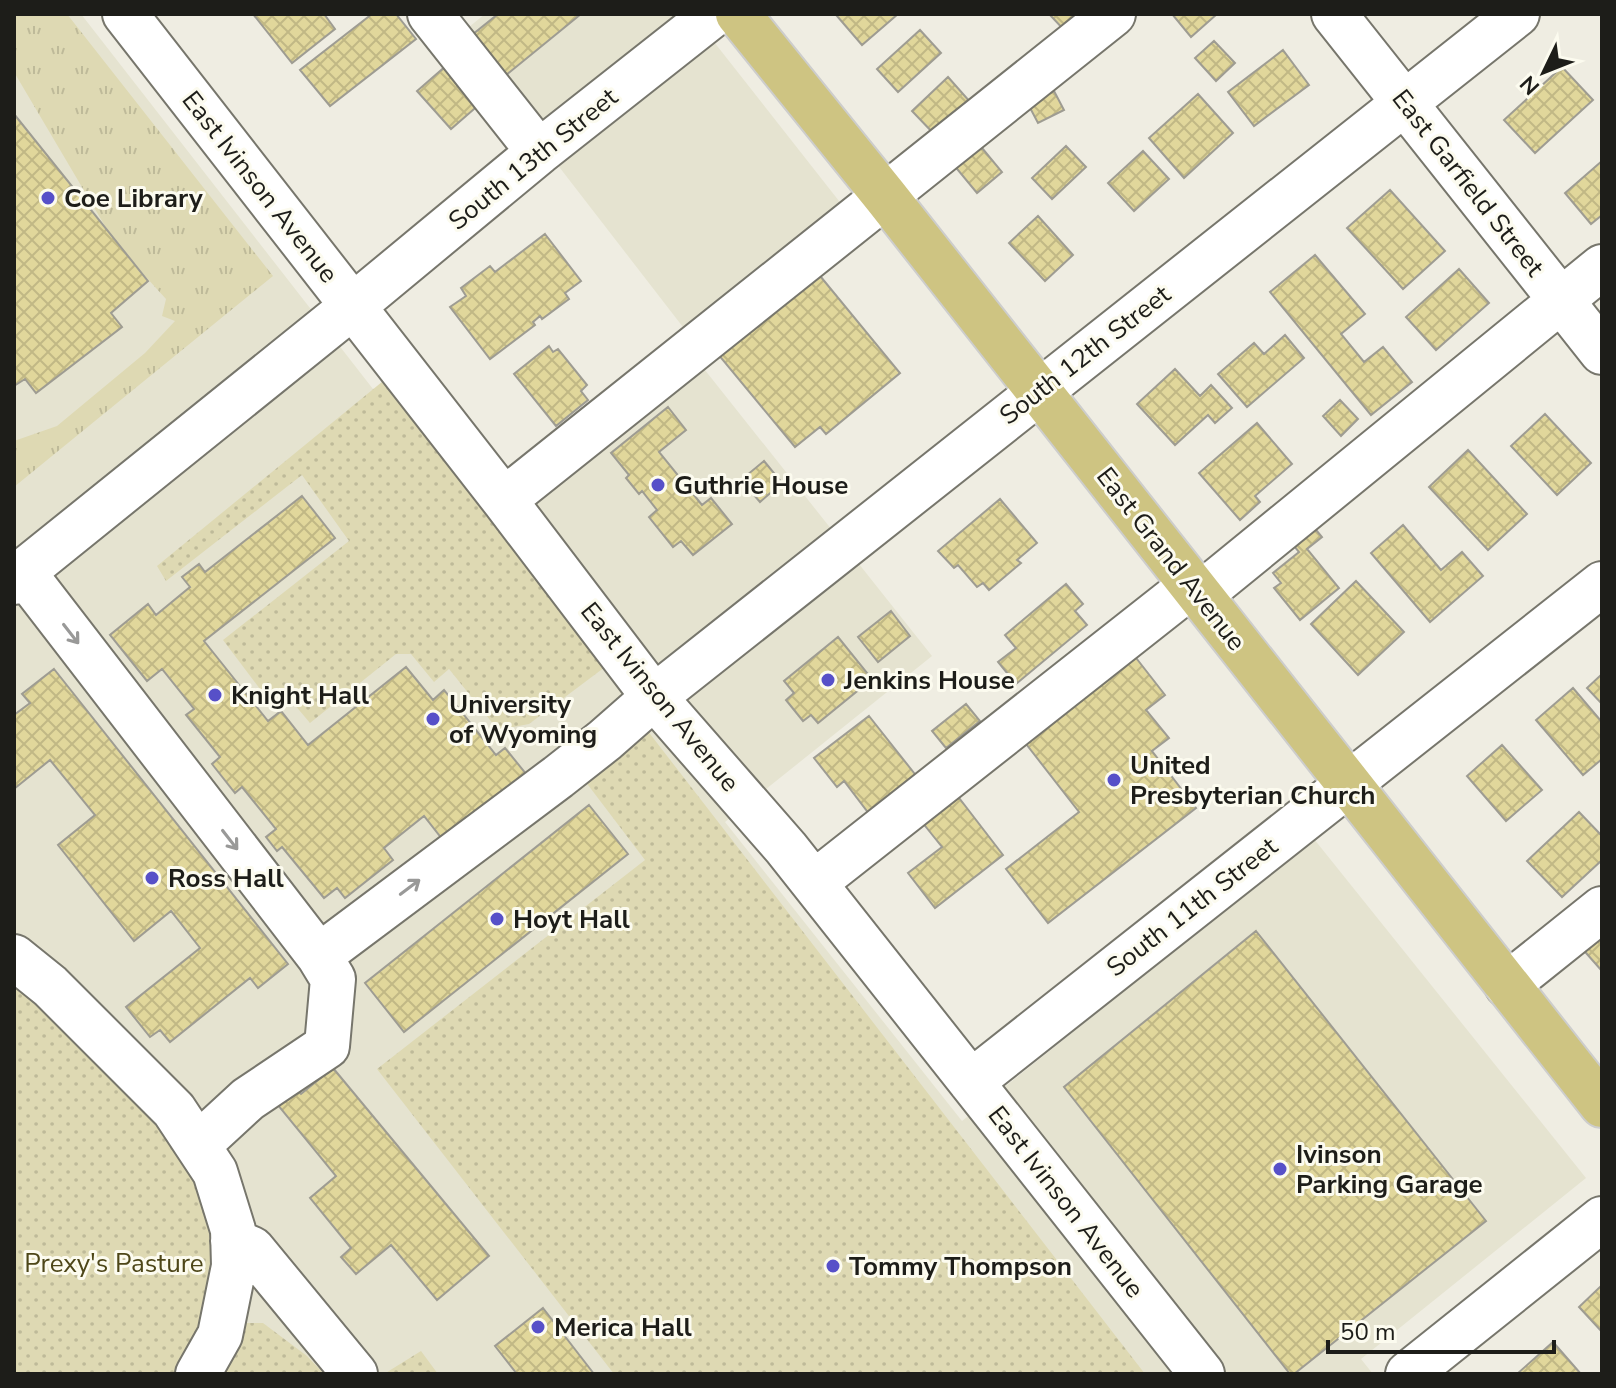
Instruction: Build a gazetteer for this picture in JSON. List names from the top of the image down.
{
  "streets": {
    "main road": ["East Grand Avenue"],
    "street": [
      "South 13th Street",
      "East Garfield Street",
      "East Ivinson Avenue",
      "South 12th Street",
      "South 11th Street"
    ]
  },
  "crossings": [
    ["South 13th Street", "East Ivinson Avenue"],
    ["East Garfield Street", "South 12th Street"],
    ["East Ivinson Avenue", "South 12th Street"],
    ["East Ivinson Avenue", "South 11th Street"],
    ["South 12th Street", "East Grand Avenue"],
    ["East Grand Avenue", "South 11th Street"]
  ],
  "parks": ["Prexy's Pasture"],
  "places": [
    "Coe Library",
    "Guthrie House",
    "Jenkins House",
    "Knight Hall",
    "University of Wyoming",
    "United Presbyterian Church",
    "Ross Hall",
    "Hoyt Hall",
    "Ivinson Parking Garage",
    "Tommy Thompson",
    "Merica Hall"
  ],
  "scale_bar": "50 m",
  "north": "bottom left"
}
